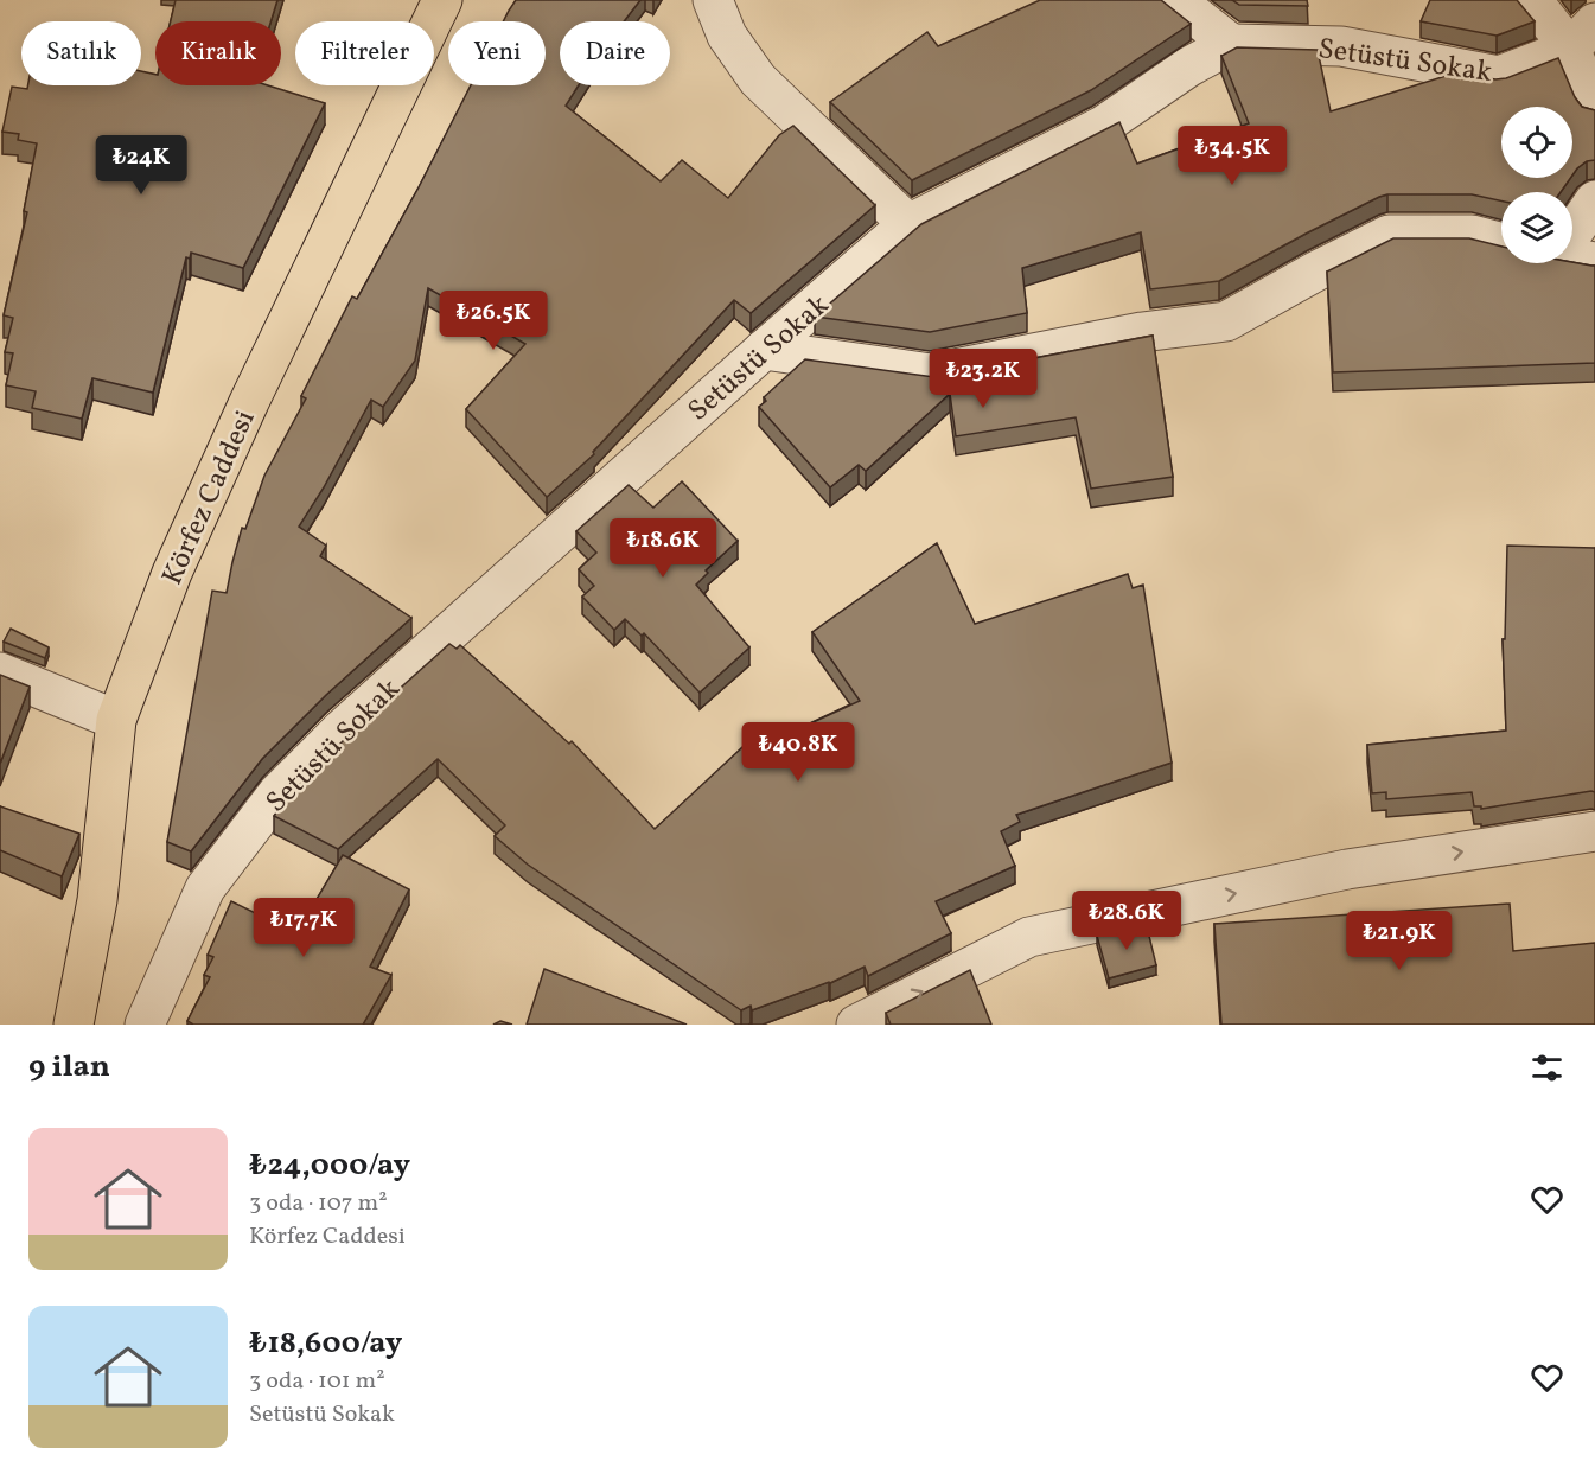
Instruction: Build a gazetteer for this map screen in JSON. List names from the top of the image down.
{
  "streets": {
    "main road": ["Körfez Caddesi"],
    "street": ["Setüstü Sokak"]
  },
  "page": {
    "chip": [
      "Satılık",
      "Kiralık",
      "Filtreler",
      "Yeni",
      "Daire"
    ],
    "price": [
      "₺34.5K",
      "₺24K",
      "₺26.5K",
      "₺23.2K",
      "₺18.6K",
      "₺40.8K",
      "₺28.6K",
      "₺17.7K",
      "₺21.9K"
    ],
    "heading": "9 ilan",
    "list": [
      {
        "name": "₺24,000/ay",
        "note": "3 oda · 107 m² · Körfez Caddesi"
      },
      {
        "name": "₺18,600/ay",
        "note": "3 oda · 101 m² · Setüstü Sokak"
      }
    ]
  }
}
